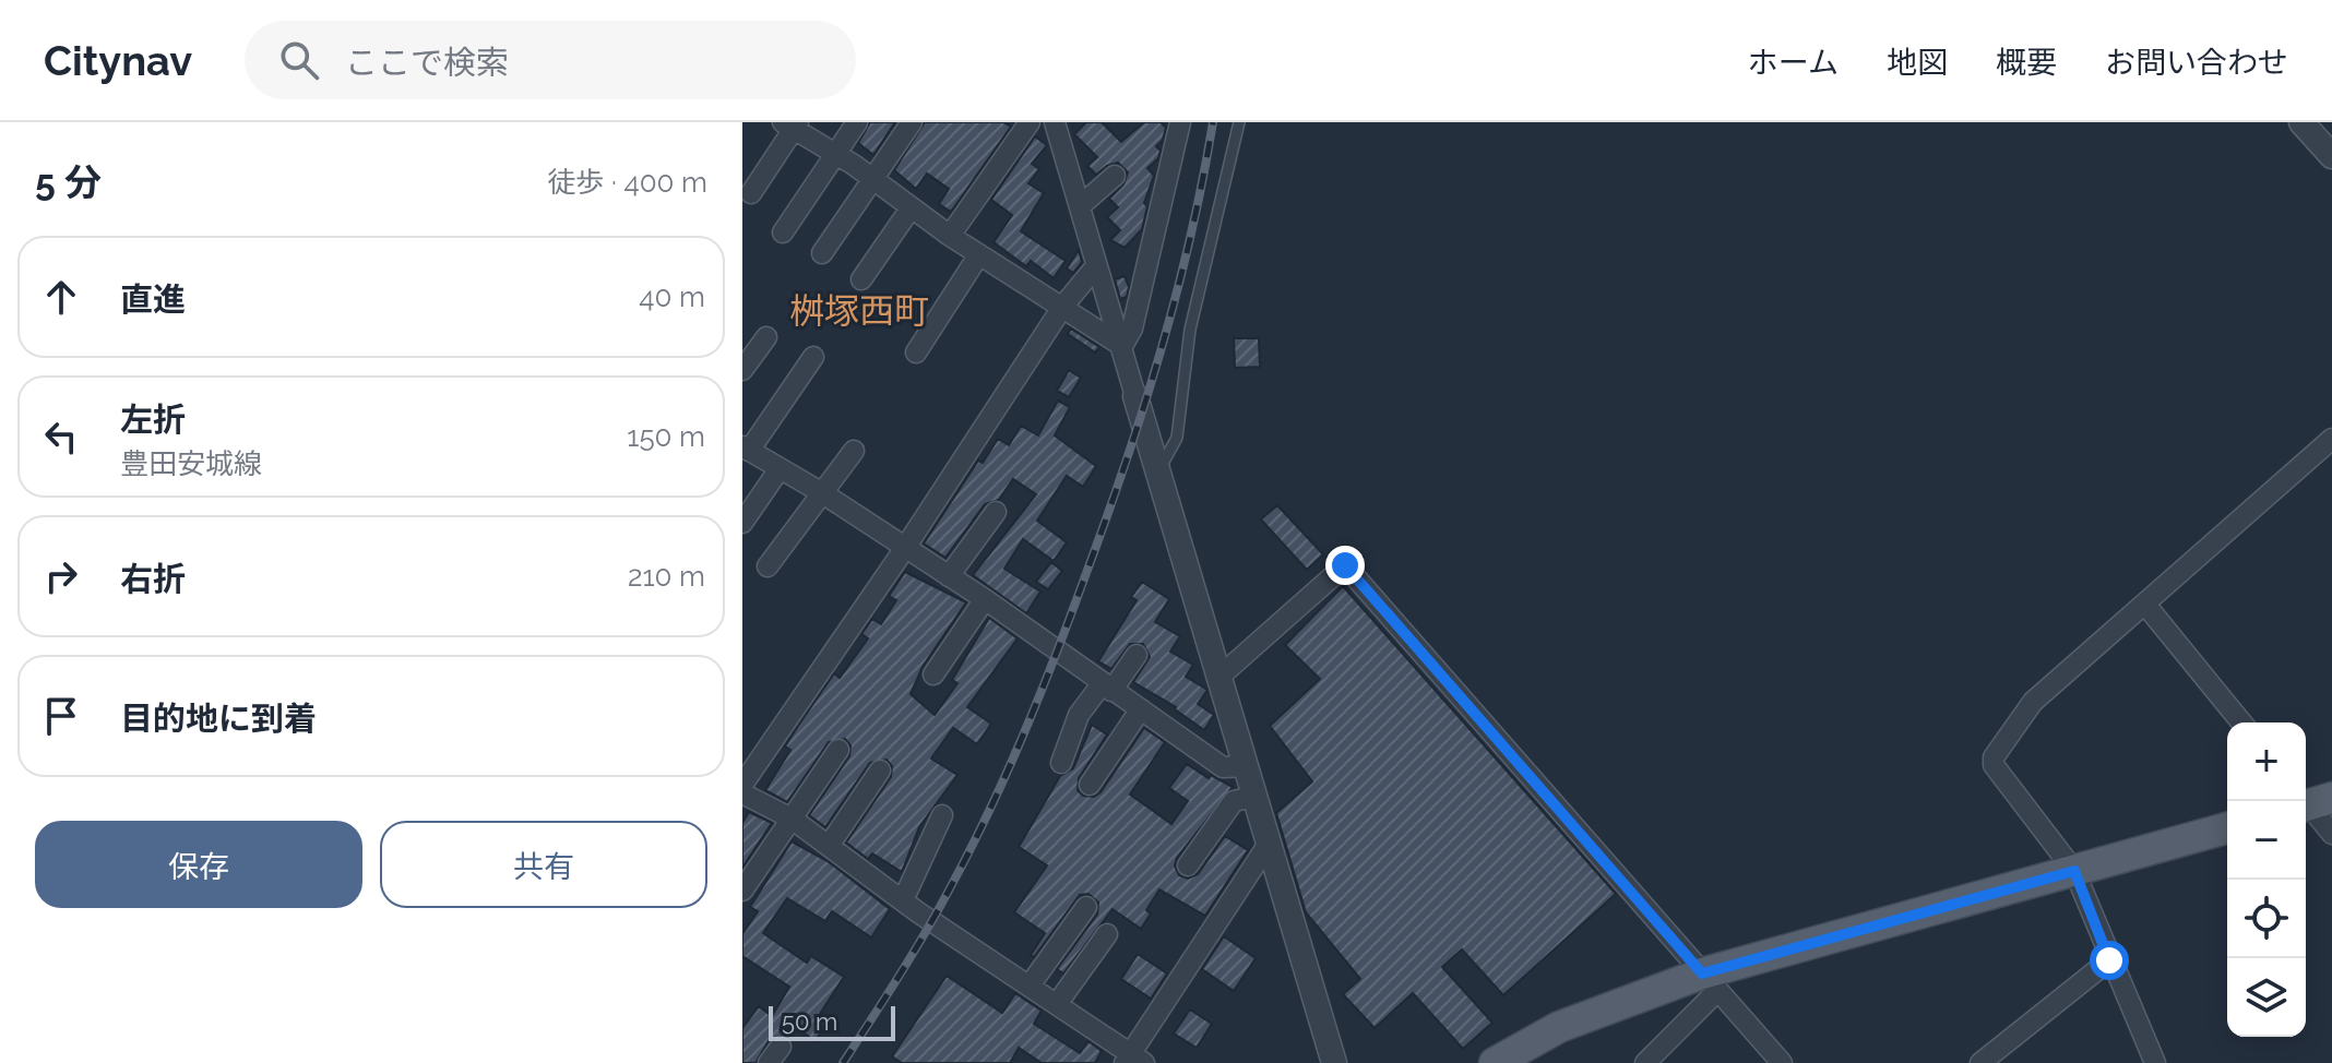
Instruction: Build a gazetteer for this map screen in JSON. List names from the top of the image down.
{
  "districts": ["桝塚西町"],
  "scale_bar": "50 m",
  "page": {
    "header": "Citynav",
    "search": "ここで検索",
    "nav": [
      "ホーム",
      "地図",
      "概要",
      "お問い合わせ"
    ],
    "heading": ["5 分", "徒歩 · 400 m"],
    "list": [
      ["直進", "40 m"],
      ["左折", "豊田安城線", "150 m"],
      ["右折", "210 m"],
      "目的地に到着"
    ],
    "map_buttons": ["+", "−"],
    "buttons": ["保存", "共有"],
    "scale": "50 m"
  }
}
